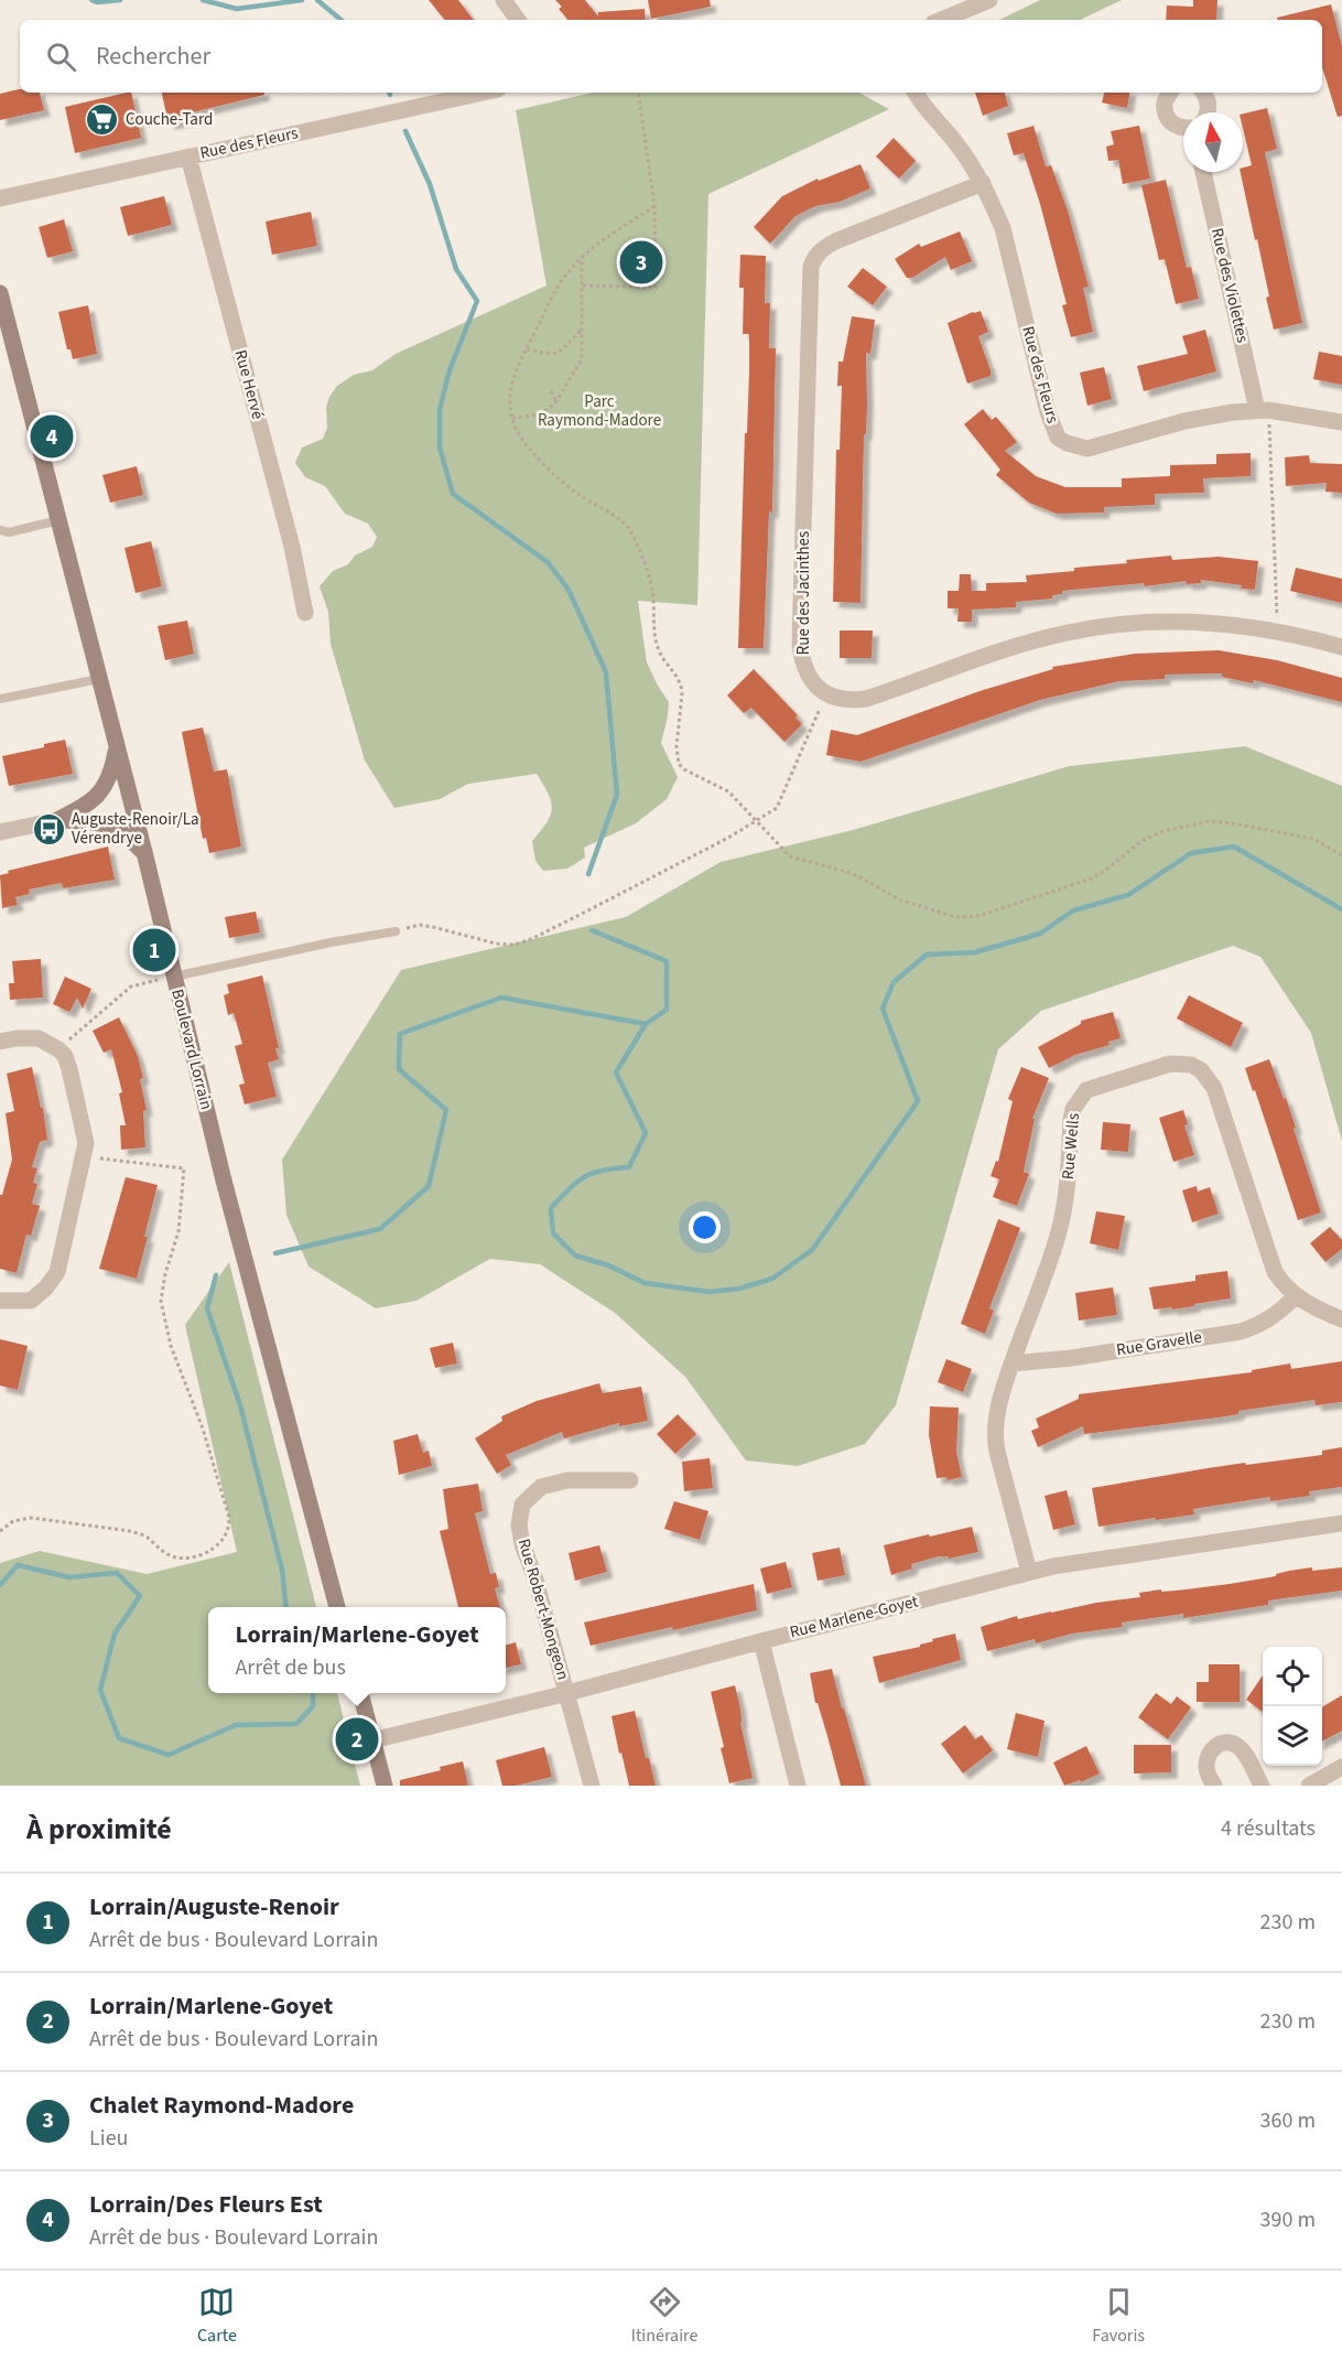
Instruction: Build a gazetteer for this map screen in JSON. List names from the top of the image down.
{
  "streets": {
    "main road": ["Boulevard Lorrain"],
    "street": [
      "Rue des Fleurs",
      "Rue des Violettes",
      "Rue Hervé",
      "Rue des Jacinthes",
      "Rue Wells",
      "Rue Gravelle",
      "Rue Robert-Mongeon",
      "Rue Marlene-Goyet"
    ]
  },
  "crossings": [
    ["Rue des Fleurs", "Rue des Violettes"],
    ["Rue des Fleurs", "Rue Hervé"],
    ["Rue des Fleurs", "Rue des Jacinthes"],
    ["Rue Wells", "Rue Gravelle"],
    ["Rue Wells", "Rue Marlene-Goyet"],
    ["Rue Robert-Mongeon", "Rue Marlene-Goyet"]
  ],
  "parks": ["Parc Raymond-Madore"],
  "places": {
    "supermarket": ["Couche-Tard"],
    "bus stop": ["Auguste-Renoir/La Vérendrye"]
  },
  "north": "top",
  "page": {
    "search": "Rechercher",
    "pins": [
      "3",
      "4",
      "1",
      "2"
    ],
    "popup": ["Lorrain/Marlene-Goyet", "Arrêt de bus"],
    "heading": ["À proximité", "4 résultats"],
    "list": [
      {
        "mark": "1",
        "name": "Lorrain/Auguste-Renoir",
        "note": "Arrêt de bus · Boulevard Lorrain",
        "value": "230 m"
      },
      {
        "mark": "2",
        "name": "Lorrain/Marlene-Goyet",
        "note": "Arrêt de bus · Boulevard Lorrain",
        "value": "230 m"
      },
      {
        "mark": "3",
        "name": "Chalet Raymond-Madore",
        "note": "Lieu",
        "value": "360 m"
      },
      {
        "mark": "4",
        "name": "Lorrain/Des Fleurs Est",
        "note": "Arrêt de bus · Boulevard Lorrain",
        "value": "390 m"
      }
    ],
    "nav": ["Carte", "Itinéraire", "Favoris"]
  }
}
